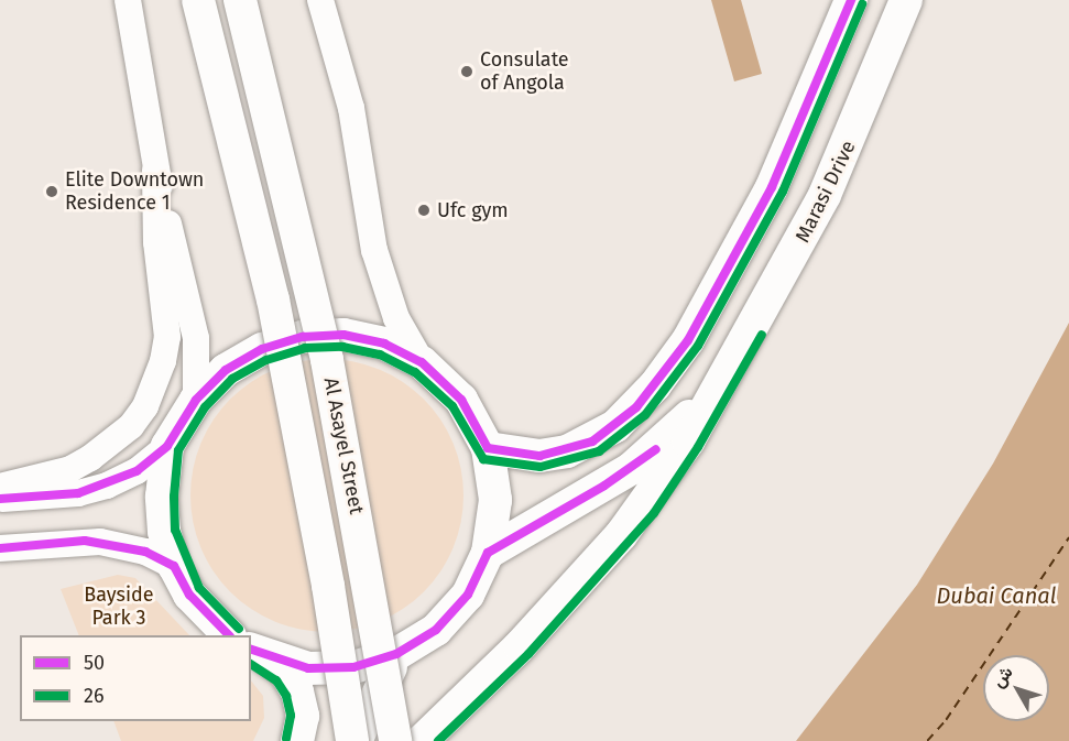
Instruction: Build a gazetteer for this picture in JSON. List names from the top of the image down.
{
  "streets": {
    "main road": ["Marasi Drive", "Al Asayel Street"]
  },
  "water": ["Dubai Canal"],
  "parks": ["Bayside Park 3"],
  "places": ["Consulate of Angola", "Elite Downtown Residence 1", "Ufc gym"],
  "lines": ["transit line 50", "transit line 26"],
  "legend": ["50", "26"],
  "north": "top left"
}
